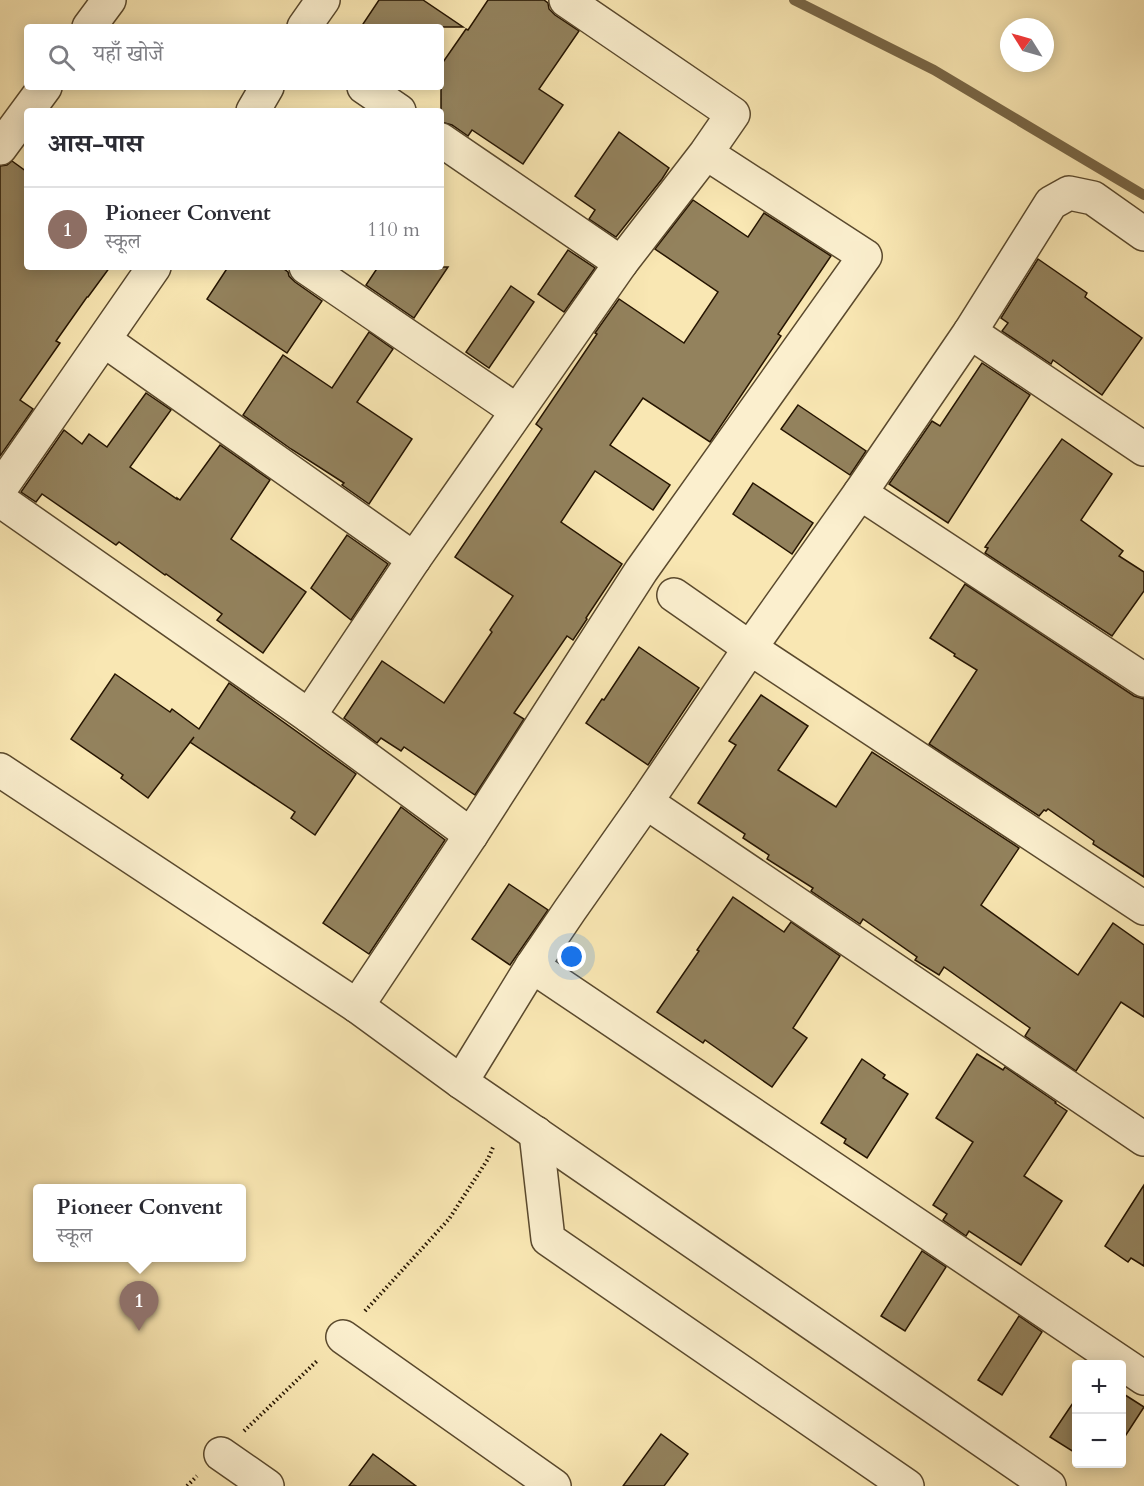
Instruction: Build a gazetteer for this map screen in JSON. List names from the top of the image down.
{
  "north": "top left",
  "page": {
    "search": "यहाँ खोजें",
    "heading": "आस-पास",
    "list": [
      {
        "mark": "1",
        "name": "Pioneer Convent",
        "note": "स्कूल",
        "value": "110 m"
      }
    ],
    "popup": ["Pioneer Convent", "स्कूल"],
    "pins": "1",
    "map_buttons": ["+", "−"]
  }
}
